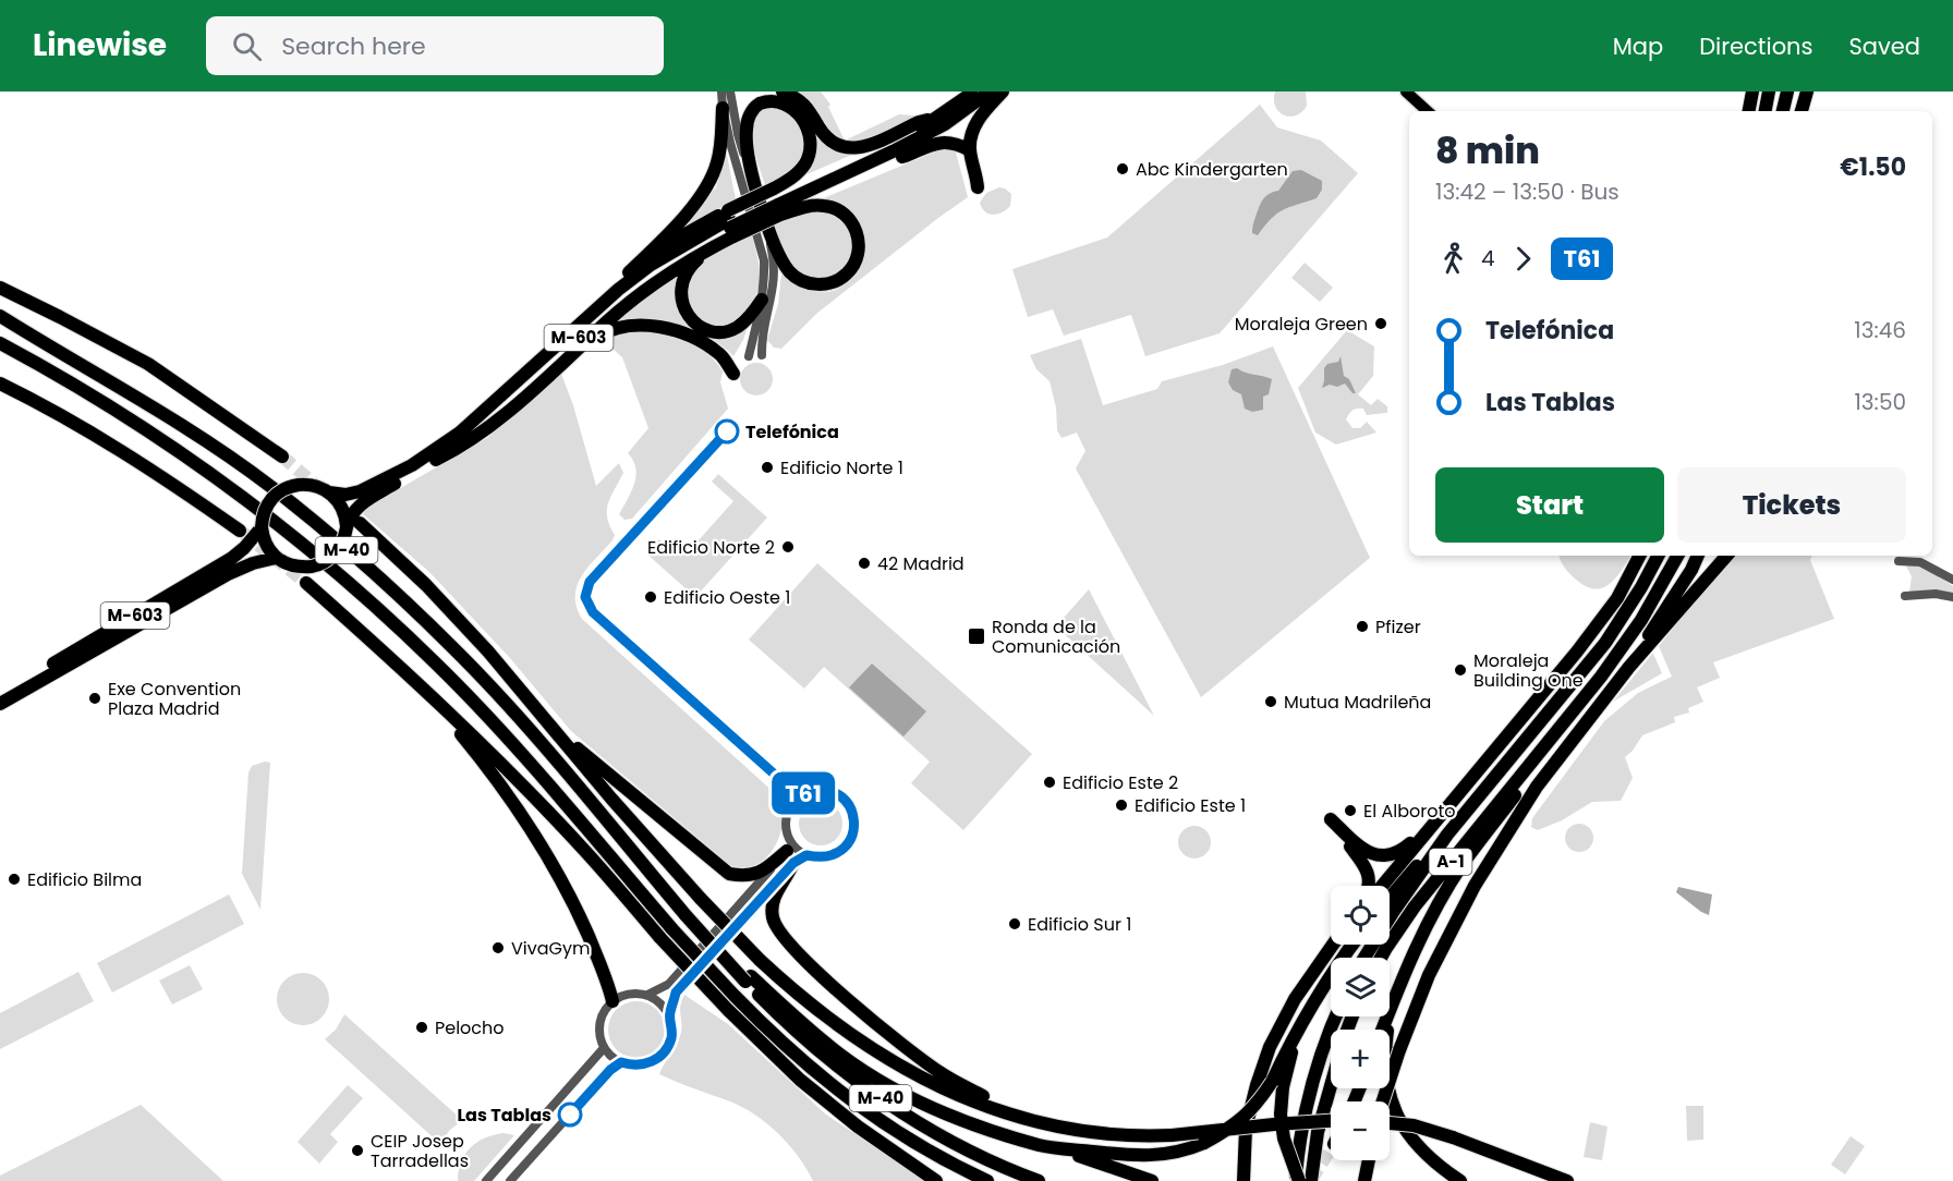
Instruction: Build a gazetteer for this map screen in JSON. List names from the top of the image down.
{
  "streets": {
    "highway": ["M-603", "M-40", "A-1"]
  },
  "places": {
    "other": [
      "Abc Kindergarten",
      "Moraleja Green",
      "Telefónica",
      "Edificio Norte 1",
      "Edificio Norte 2",
      "42 Madrid",
      "Edificio Oeste 1",
      "Pfizer",
      "Moraleja Building One",
      "Exe Convention Plaza Madrid",
      "Mutua Madrileña",
      "Edificio Este 2",
      "Edificio Este 1",
      "El Alboroto",
      "Edificio Bilma",
      "Edificio Sur 1",
      "VivaGym",
      "Pelocho",
      "Las Tablas",
      "CEIP Josep Tarradellas"
    ],
    "transit": ["Ronda de la Comunicación"]
  },
  "lines": ["bus line T61"],
  "page": {
    "header": "Linewise",
    "search": "Search here",
    "nav": ["Map", "Directions", "Saved"],
    "on_map": "T61",
    "heading": ["8 min", "13:42 – 13:50 · Bus", "€1.50"],
    "legs": ["4", "T61"],
    "list": [
      {
        "name": "Telefónica",
        "value": "13:46"
      },
      {
        "name": "Las Tablas",
        "value": "13:50"
      }
    ],
    "buttons": ["Start", "Tickets"],
    "map_buttons": ["+", "−"]
  }
}
